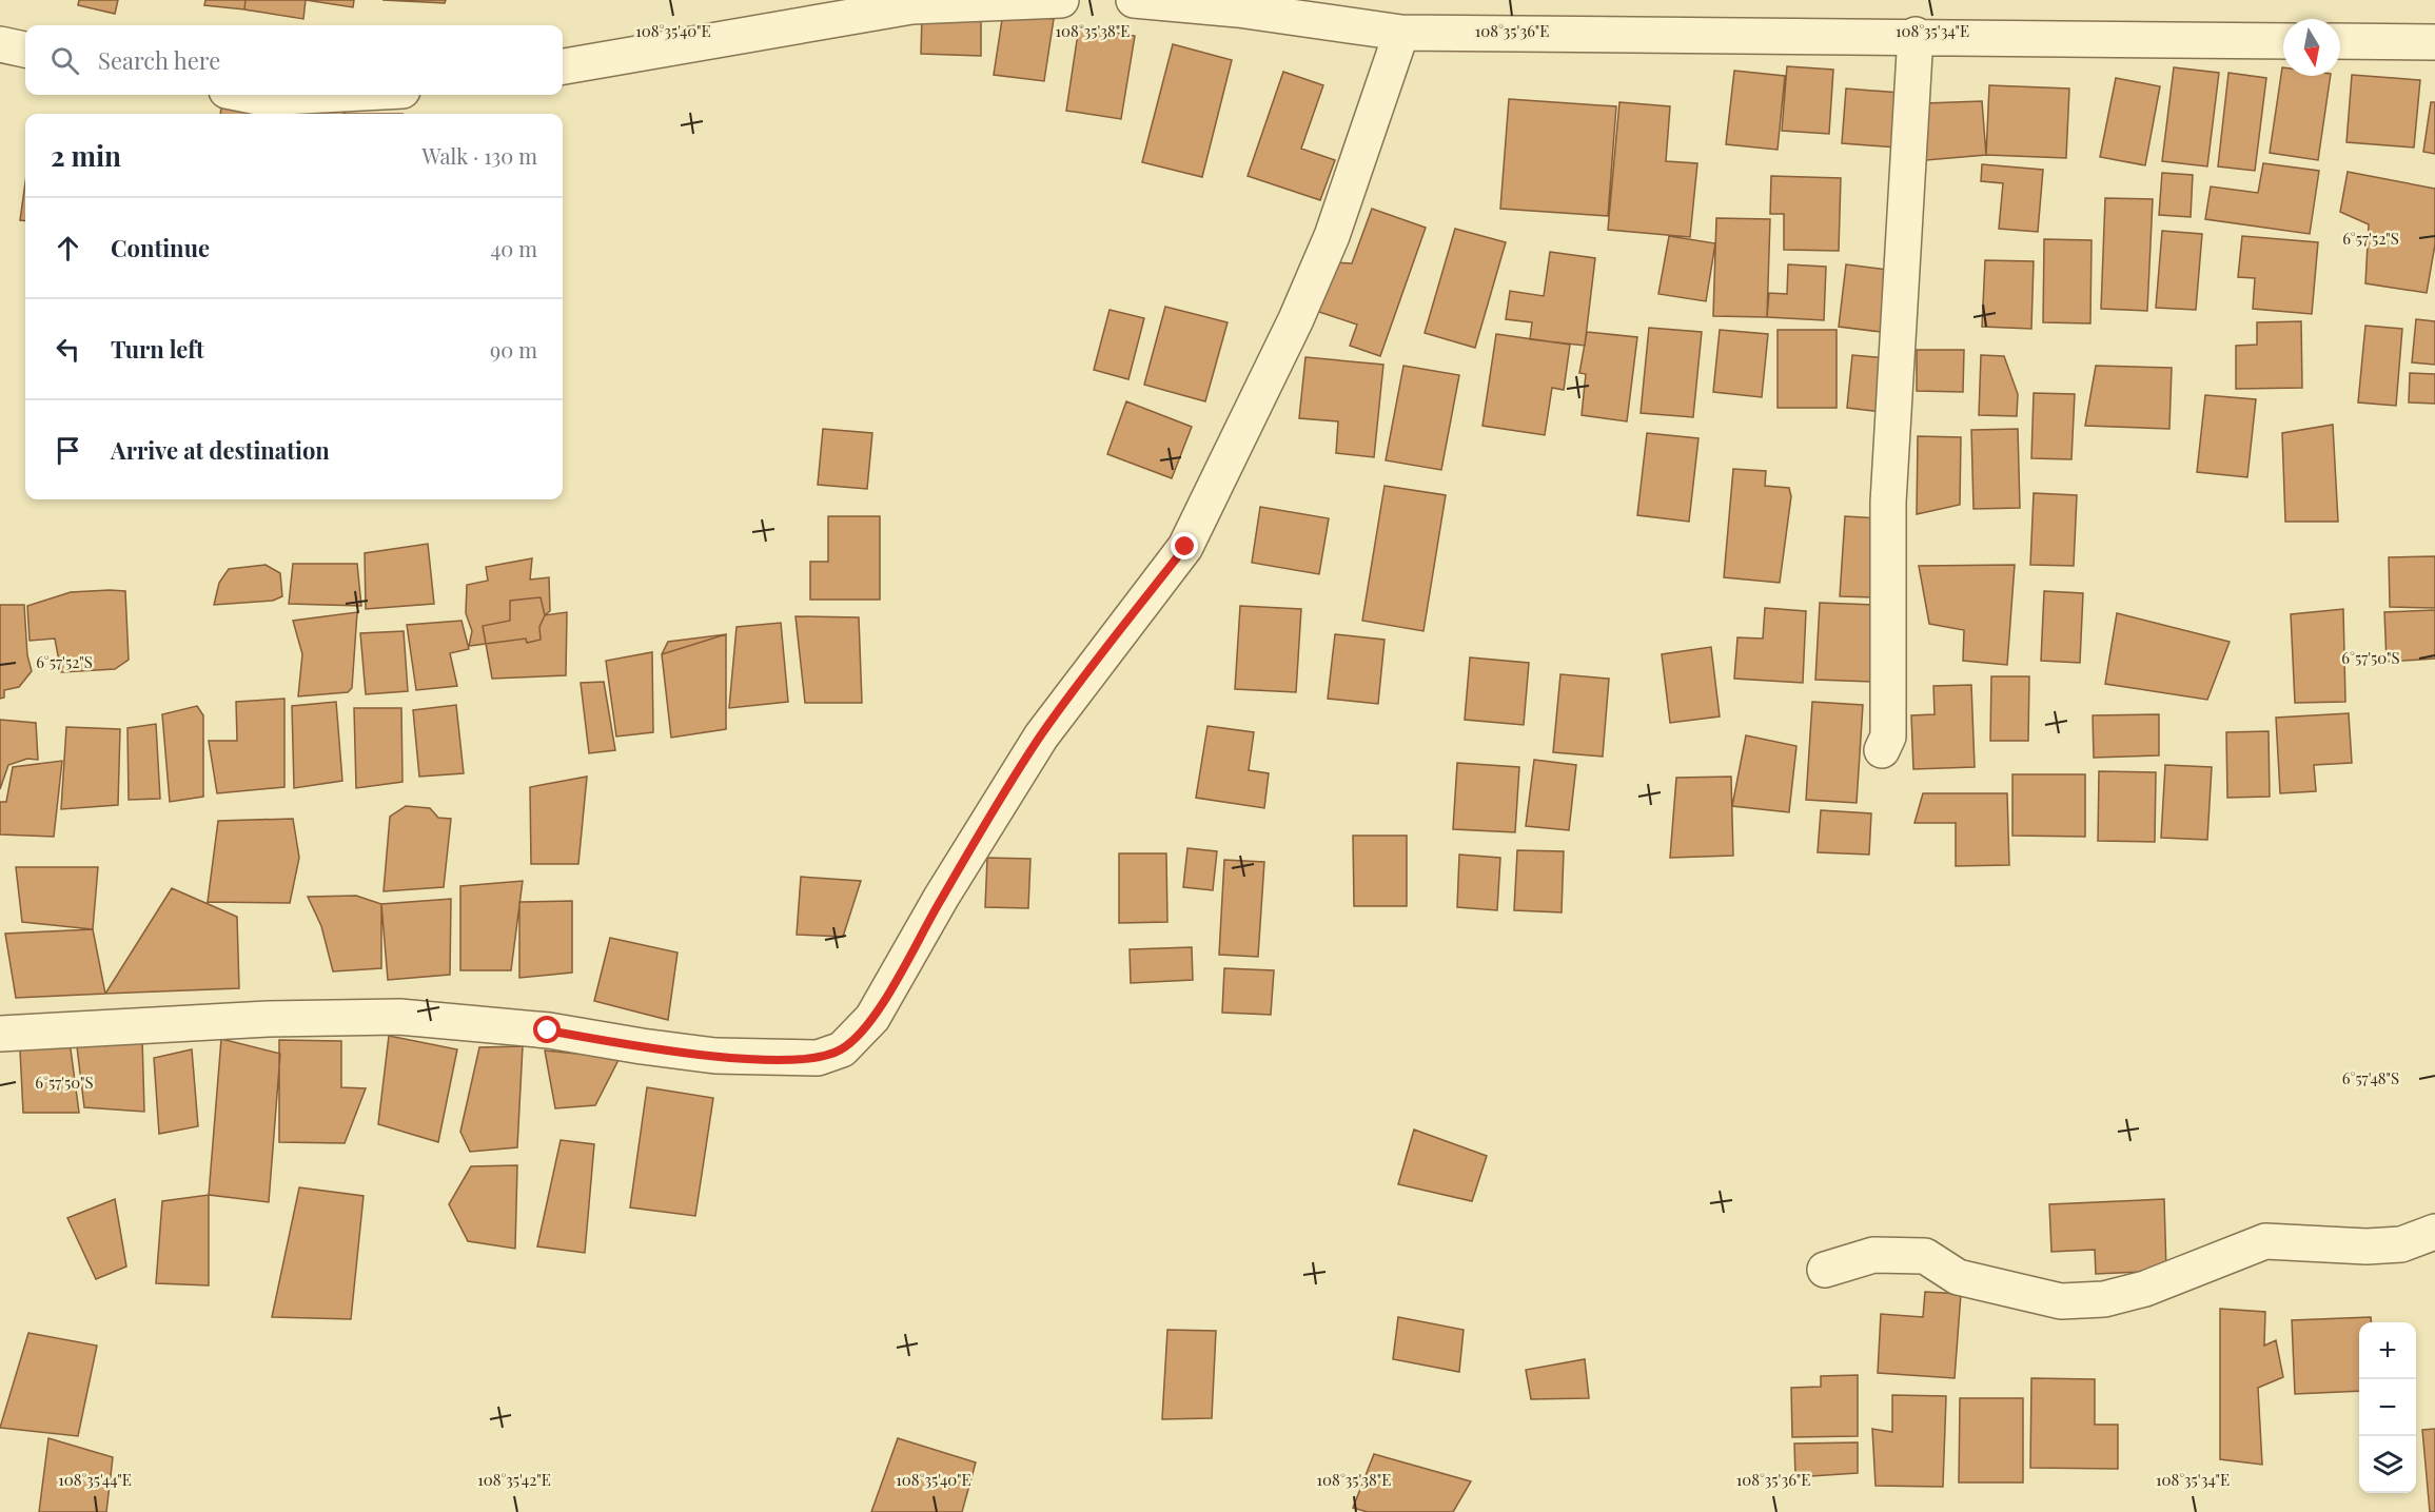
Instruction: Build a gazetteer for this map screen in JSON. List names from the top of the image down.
{
  "north": "bottom",
  "page": {
    "search": "Search here",
    "heading": ["2 min", "Walk · 130 m"],
    "list": [
      ["Continue", "40 m"],
      ["Turn left", "90 m"],
      "Arrive at destination"
    ],
    "map_buttons": ["+", "−"]
  },
  "coordinates": [
    "108°35'40\"E",
    "108°35'38\"E",
    "108°35'36\"E",
    "108°35'34\"E",
    "6°57'52\"S",
    "6°57'50\"S",
    "6°57'48\"S",
    "108°35'44\"E",
    "108°35'42\"E"
  ]
}
